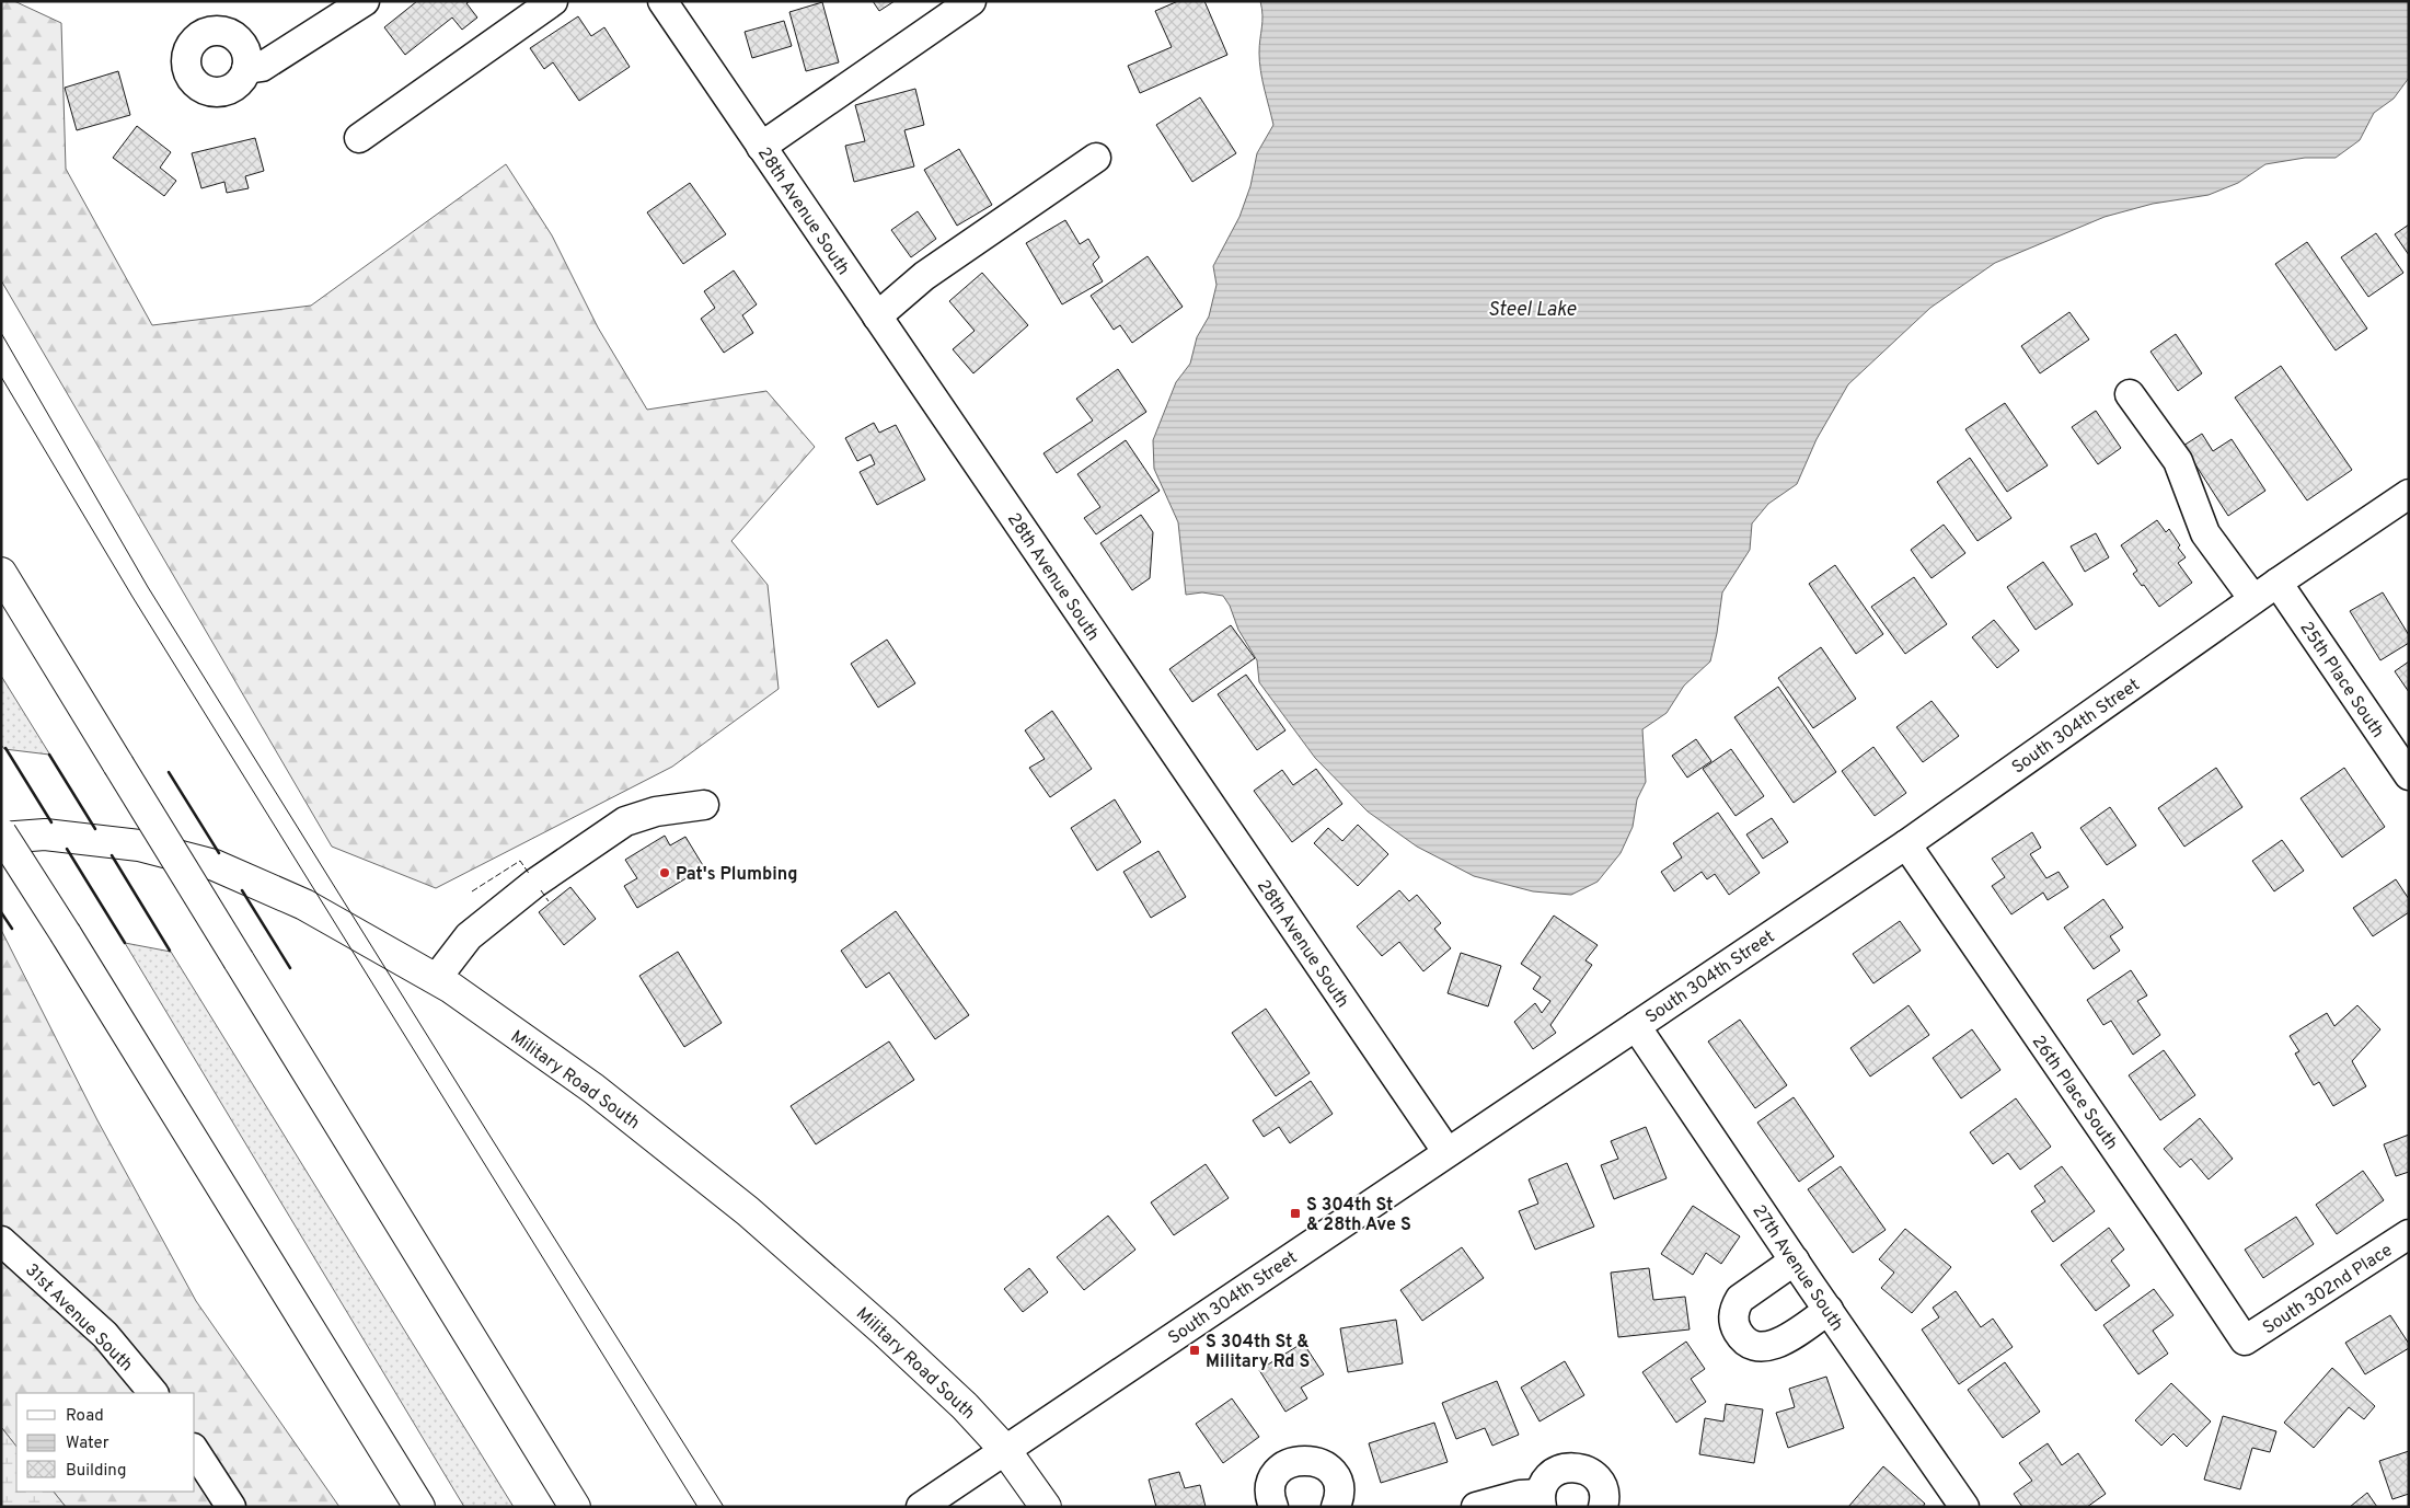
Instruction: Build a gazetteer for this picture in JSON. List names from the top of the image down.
{
  "streets": {
    "main road": ["Military Road South"],
    "street": [
      "28th Avenue South",
      "25th Place South",
      "South 304th Street",
      "26th Place South",
      "27th Avenue South",
      "South 302nd Place",
      "31st Avenue South"
    ]
  },
  "crossings": [
    ["28th Avenue South", "South 304th Street"],
    ["25th Place South", "South 304th Street"],
    ["South 304th Street", "Military Road South"],
    ["South 304th Street", "26th Place South"],
    ["South 304th Street", "27th Avenue South"],
    ["26th Place South", "South 302nd Place"]
  ],
  "water": ["Steel Lake"],
  "places": {
    "other": ["Pat's Plumbing"],
    "transit": ["S 304th St & 28th Ave S", "S 304th St & Military Rd S"]
  },
  "legend": ["Road", "Water", "Building"]
}
